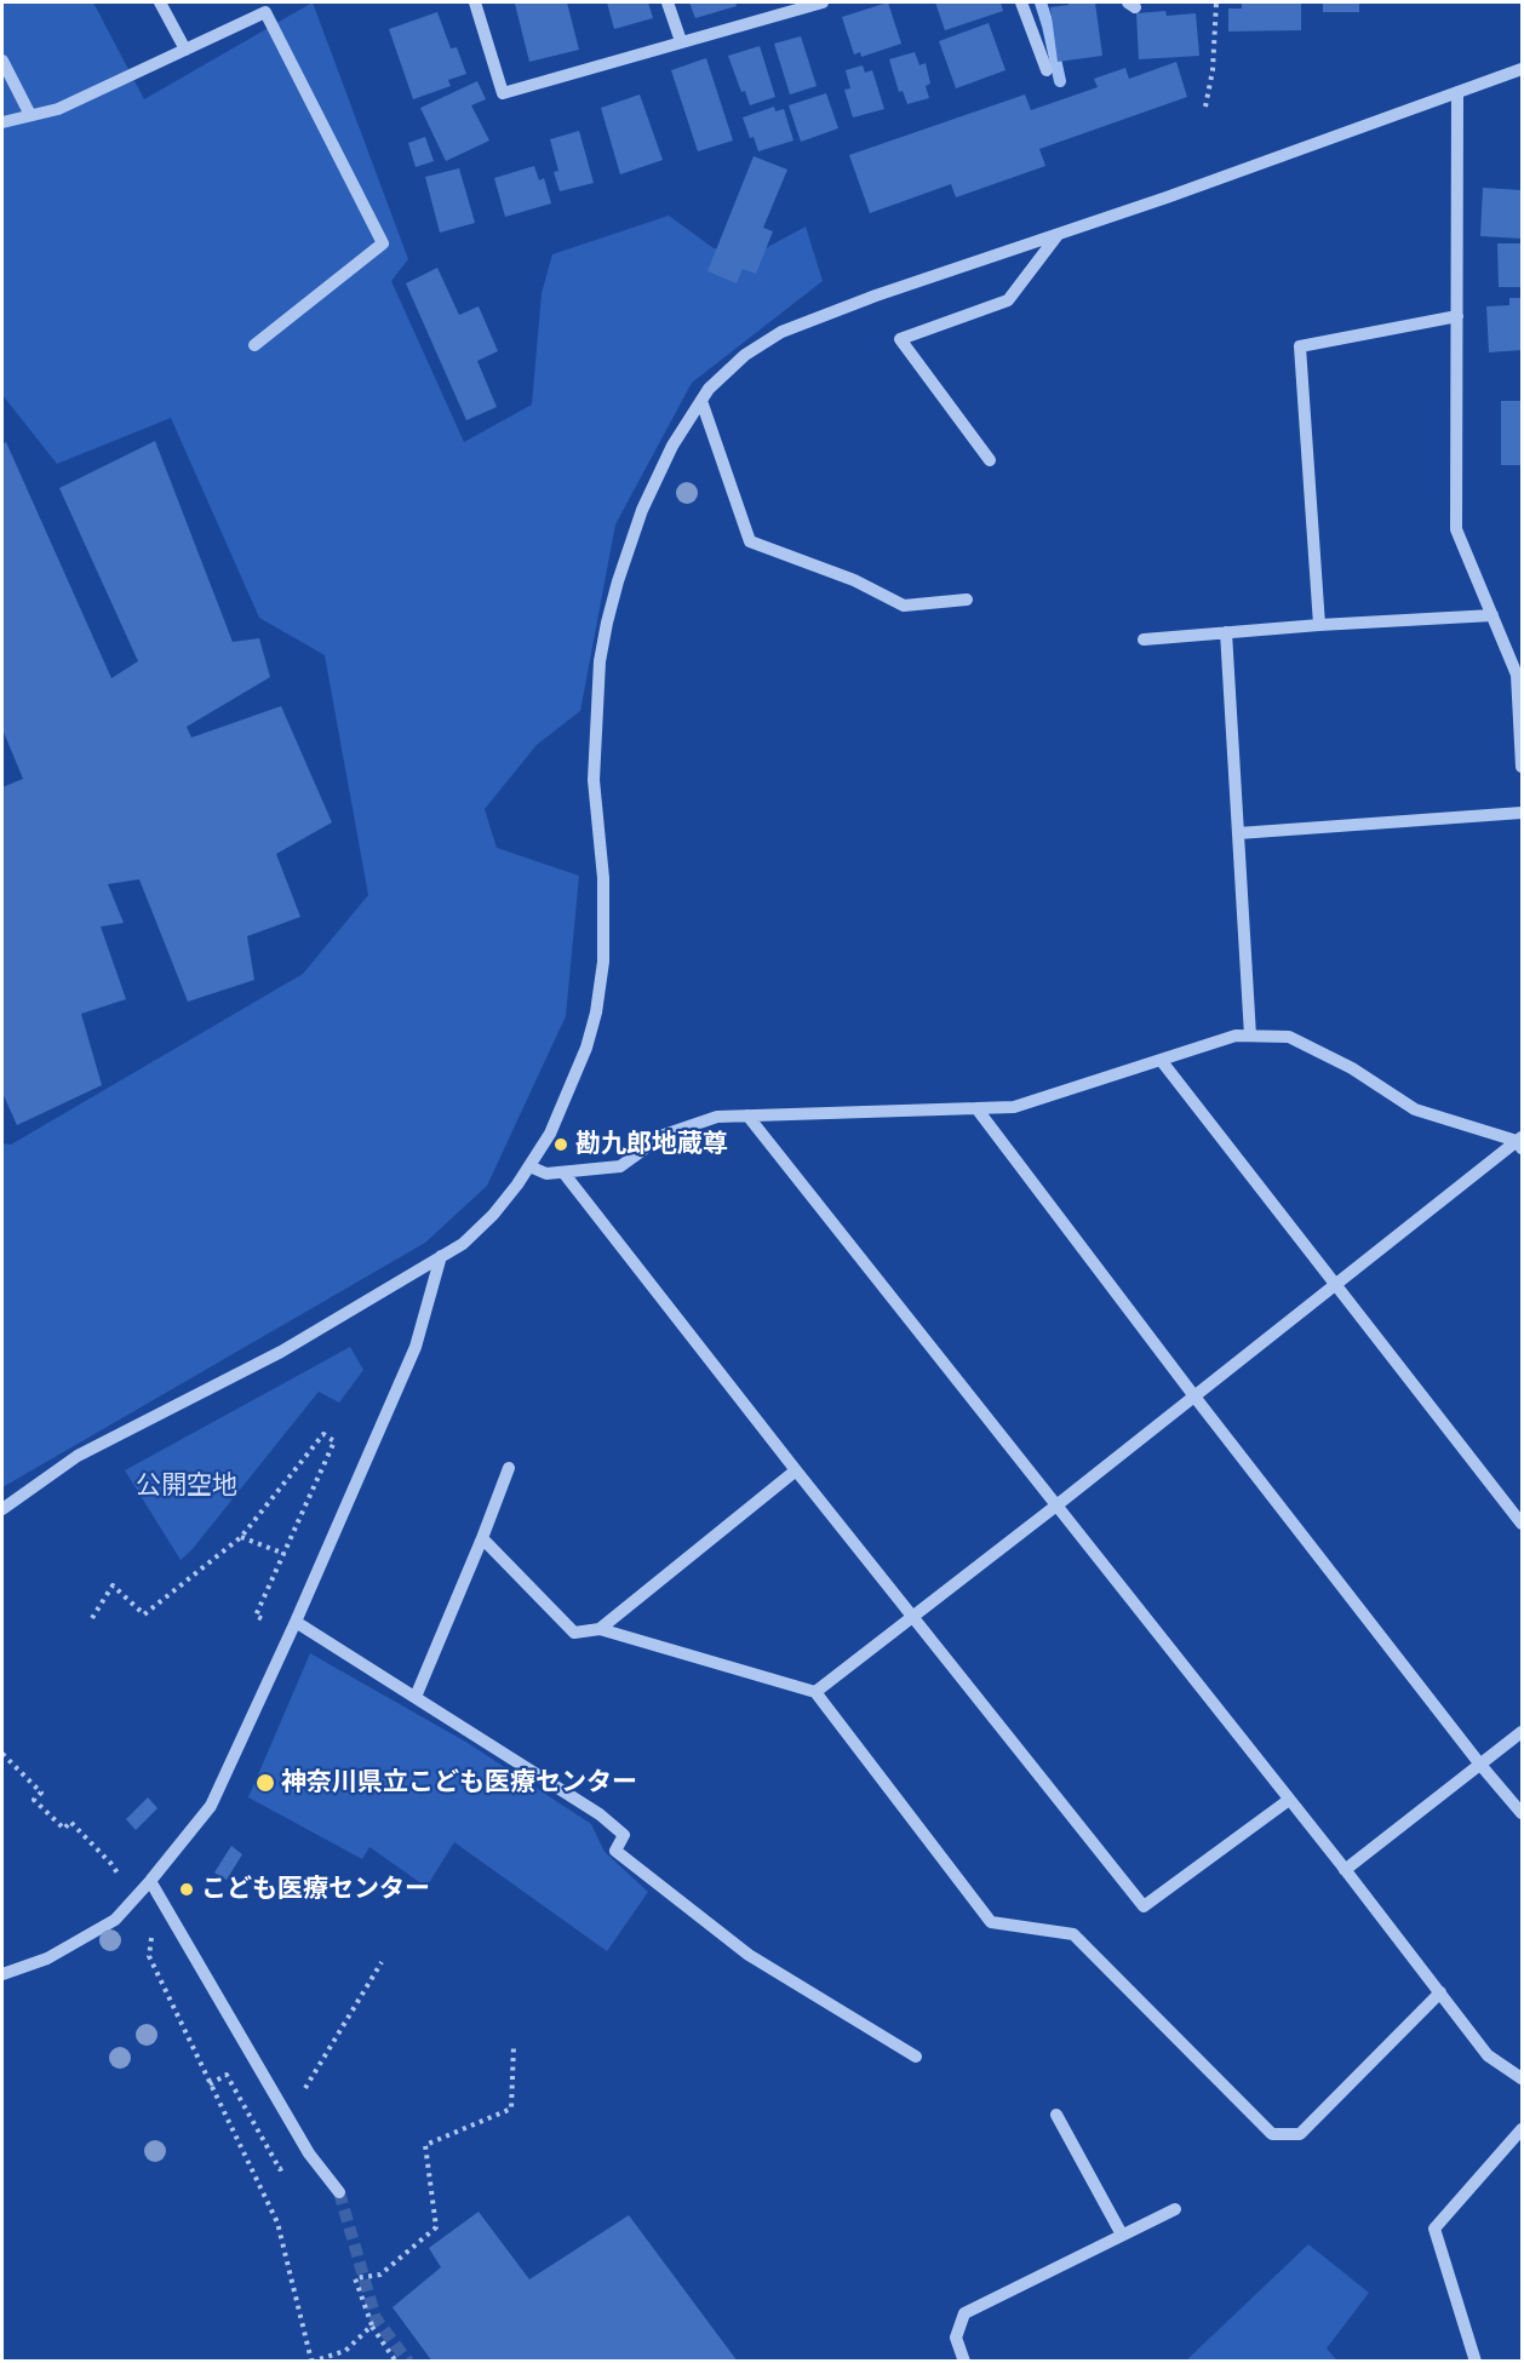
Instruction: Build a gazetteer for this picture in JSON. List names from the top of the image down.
{
  "parks": ["公開空地"],
  "places": ["勘九郎地蔵尊", "神奈川県立こども医療センター", "こども医療センター"]
}
